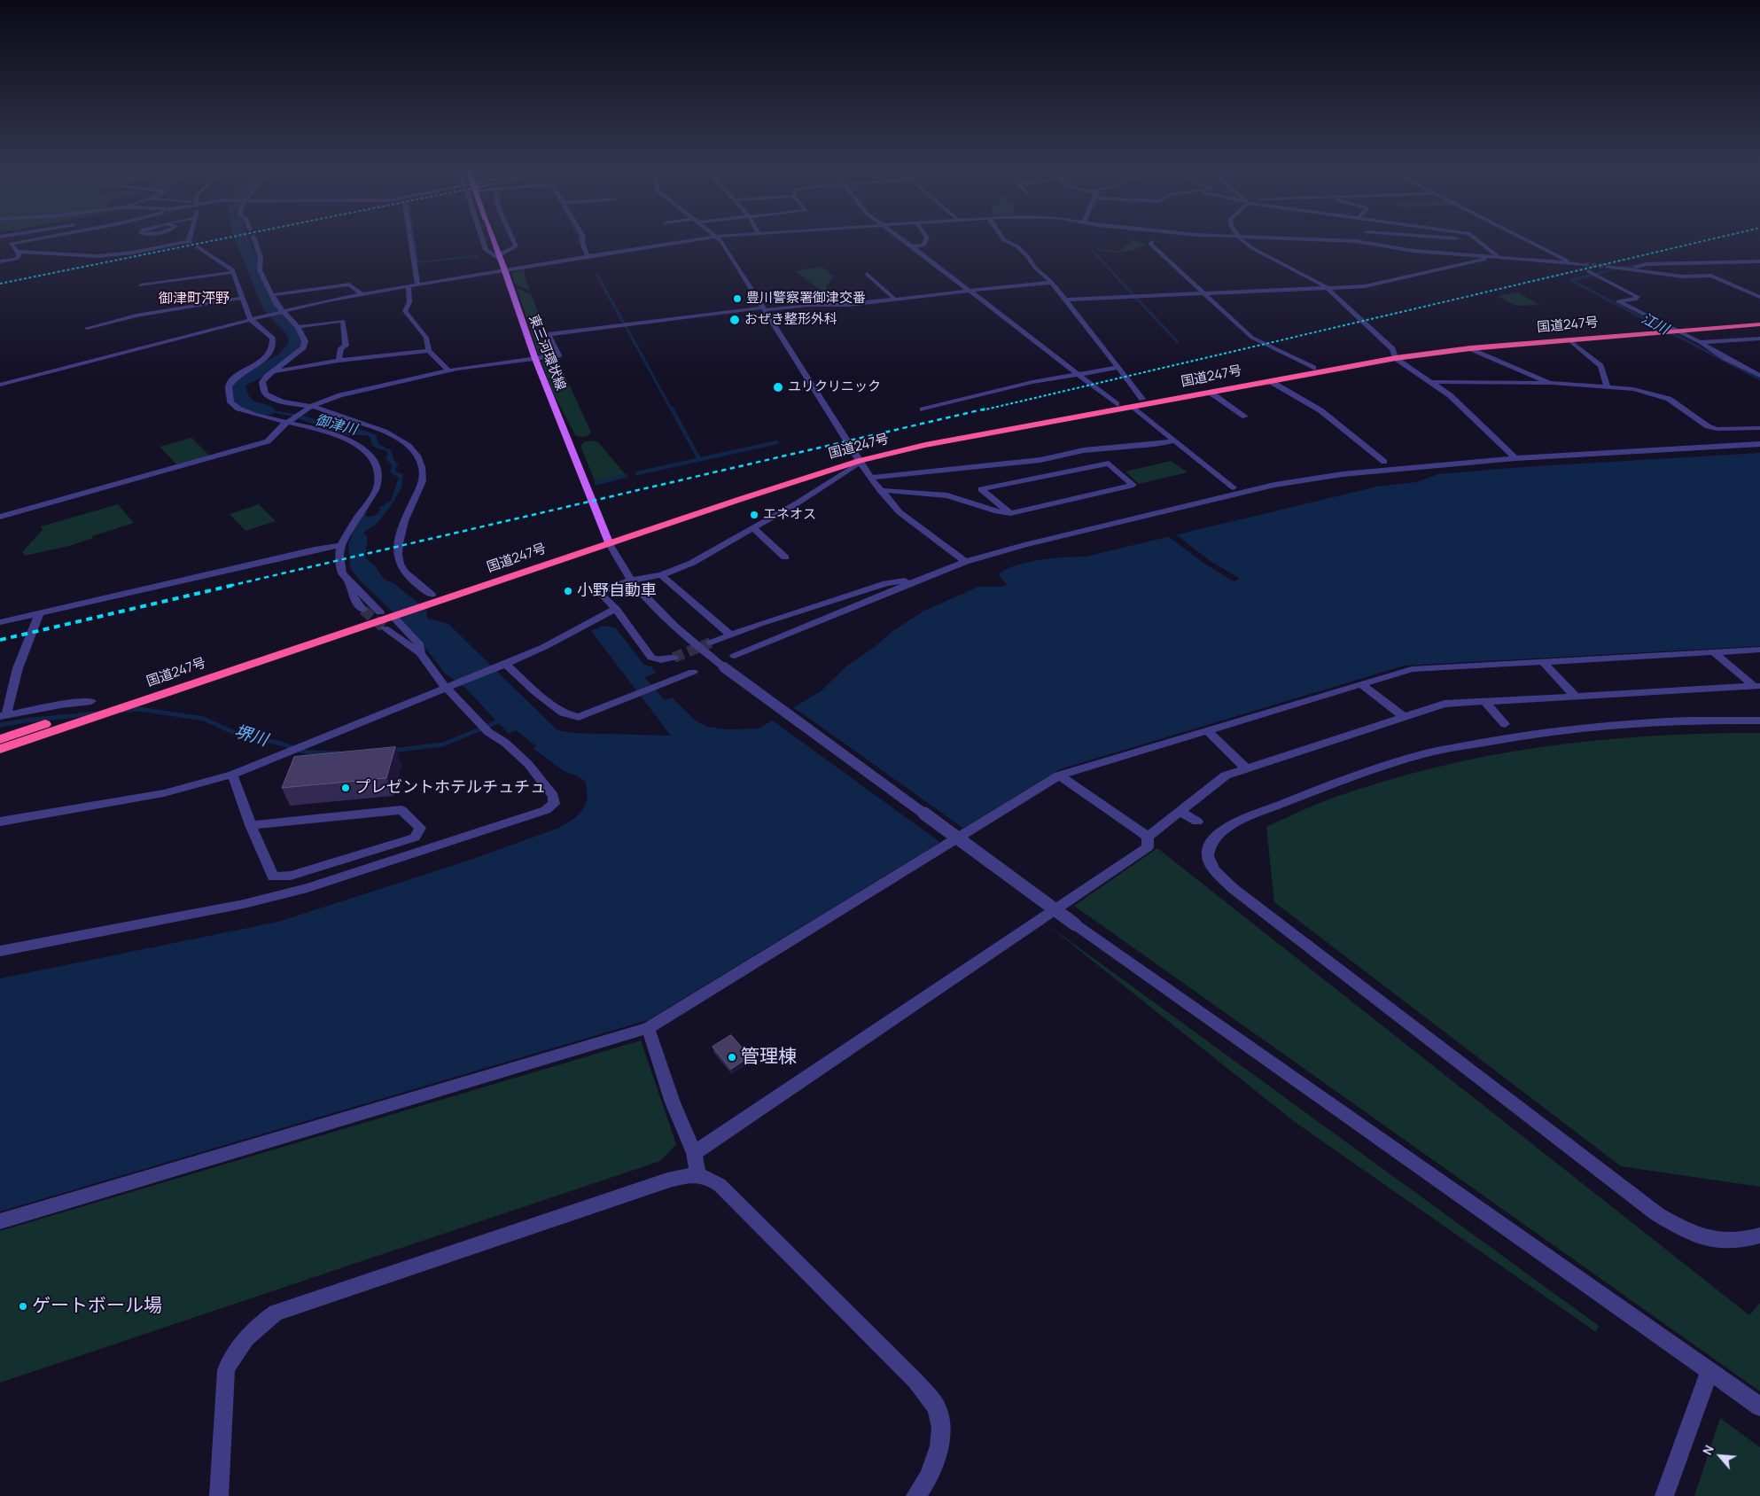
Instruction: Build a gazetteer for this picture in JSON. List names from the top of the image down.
{
  "streets": {
    "highway": ["国道247号"],
    "main road": ["東三河環状線"]
  },
  "crossings": [
    ["国道247号", "東三河環状線"]
  ],
  "districts": ["御津町泙野"],
  "water": ["江川", "御津川", "堺川"],
  "places": [
    "豊川警察署御津交番",
    "おぜき整形外科",
    "ユリクリニック",
    "エネオス",
    "小野自動車",
    "プレゼントホテルチュチュ",
    "管理棟",
    "ゲートボール場"
  ],
  "north": "top left"
}
